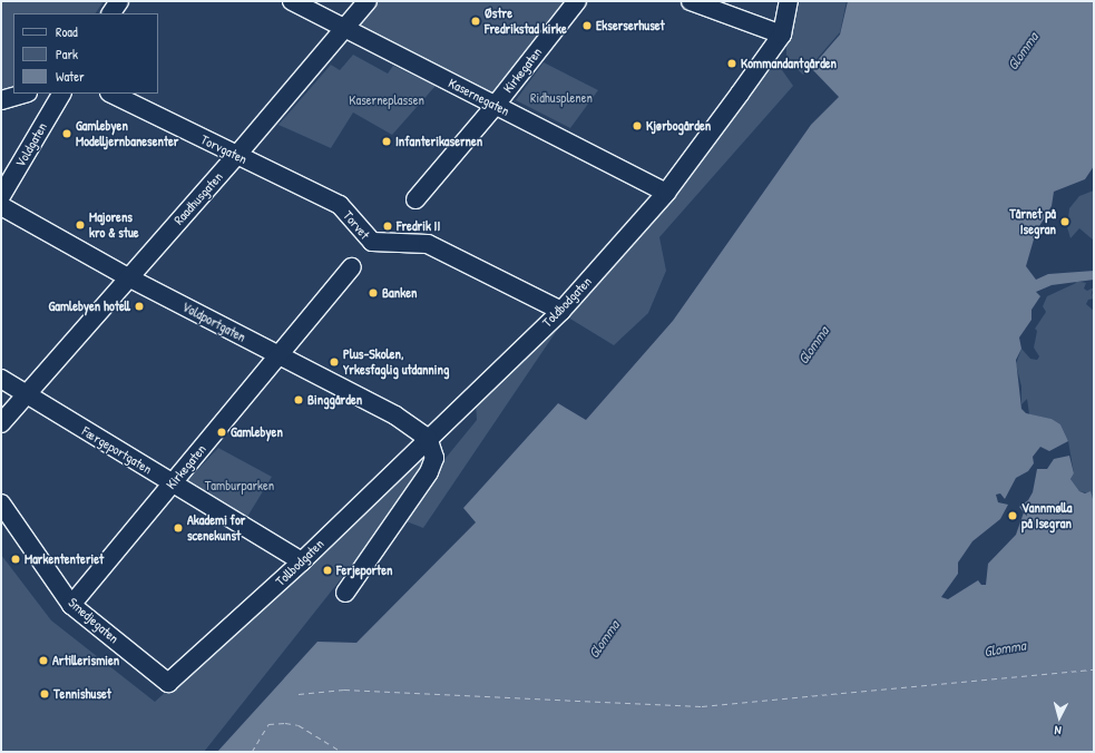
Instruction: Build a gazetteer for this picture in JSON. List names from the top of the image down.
{
  "streets": {
    "street": [
      "Kirkegaten",
      "Kasernegaten",
      "Voldgaten",
      "Torvgaten",
      "Raadhusgaten",
      "Torvet",
      "Toldbodgaten",
      "Voldportgaten",
      "Færgeportgaten",
      "Tollbodgaten",
      "Smedjegaten"
    ]
  },
  "crossings": [
    ["Kirkegaten", "Kasernegaten"],
    ["Kirkegaten", "Voldportgaten"],
    ["Kirkegaten", "Færgeportgaten"],
    ["Kirkegaten", "Smedjegaten"],
    ["Kasernegaten", "Raadhusgaten"],
    ["Kasernegaten", "Toldbodgaten"],
    ["Torvgaten", "Raadhusgaten"],
    ["Torvgaten", "Torvet"],
    ["Raadhusgaten", "Voldportgaten"],
    ["Raadhusgaten", "Færgeportgaten"],
    ["Torvet", "Toldbodgaten"],
    ["Toldbodgaten", "Voldportgaten"],
    ["Toldbodgaten", "Tollbodgaten"],
    ["Voldportgaten", "Tollbodgaten"],
    ["Færgeportgaten", "Tollbodgaten"],
    ["Tollbodgaten", "Smedjegaten"]
  ],
  "water": ["Glomma"],
  "parks": ["Ridhusplenen", "Kaserneplassen", "Tamburparken"],
  "places": [
    "Østre Fredrikstad kirke",
    "Ekserserhuset",
    "Kommandantgården",
    "Kjørbogården",
    "Gamlebyen Modelljernbanesenter",
    "Infanterikasernen",
    "Tårnet på Isegran",
    "Majorens kro & stue",
    "Fredrik II",
    "Banken",
    "Gamlebyen hotell",
    "Plus-Skolen, Yrkesfaglig utdanning",
    "Binggården",
    "Gamlebyen",
    "Vannmølla på Isegran",
    "Akademi for scenekunst",
    "Markententeriet",
    "Ferjeporten",
    "Artillerismien",
    "Tennishuset"
  ],
  "legend": ["Road", "Park", "Water"],
  "north": "bottom"
}
